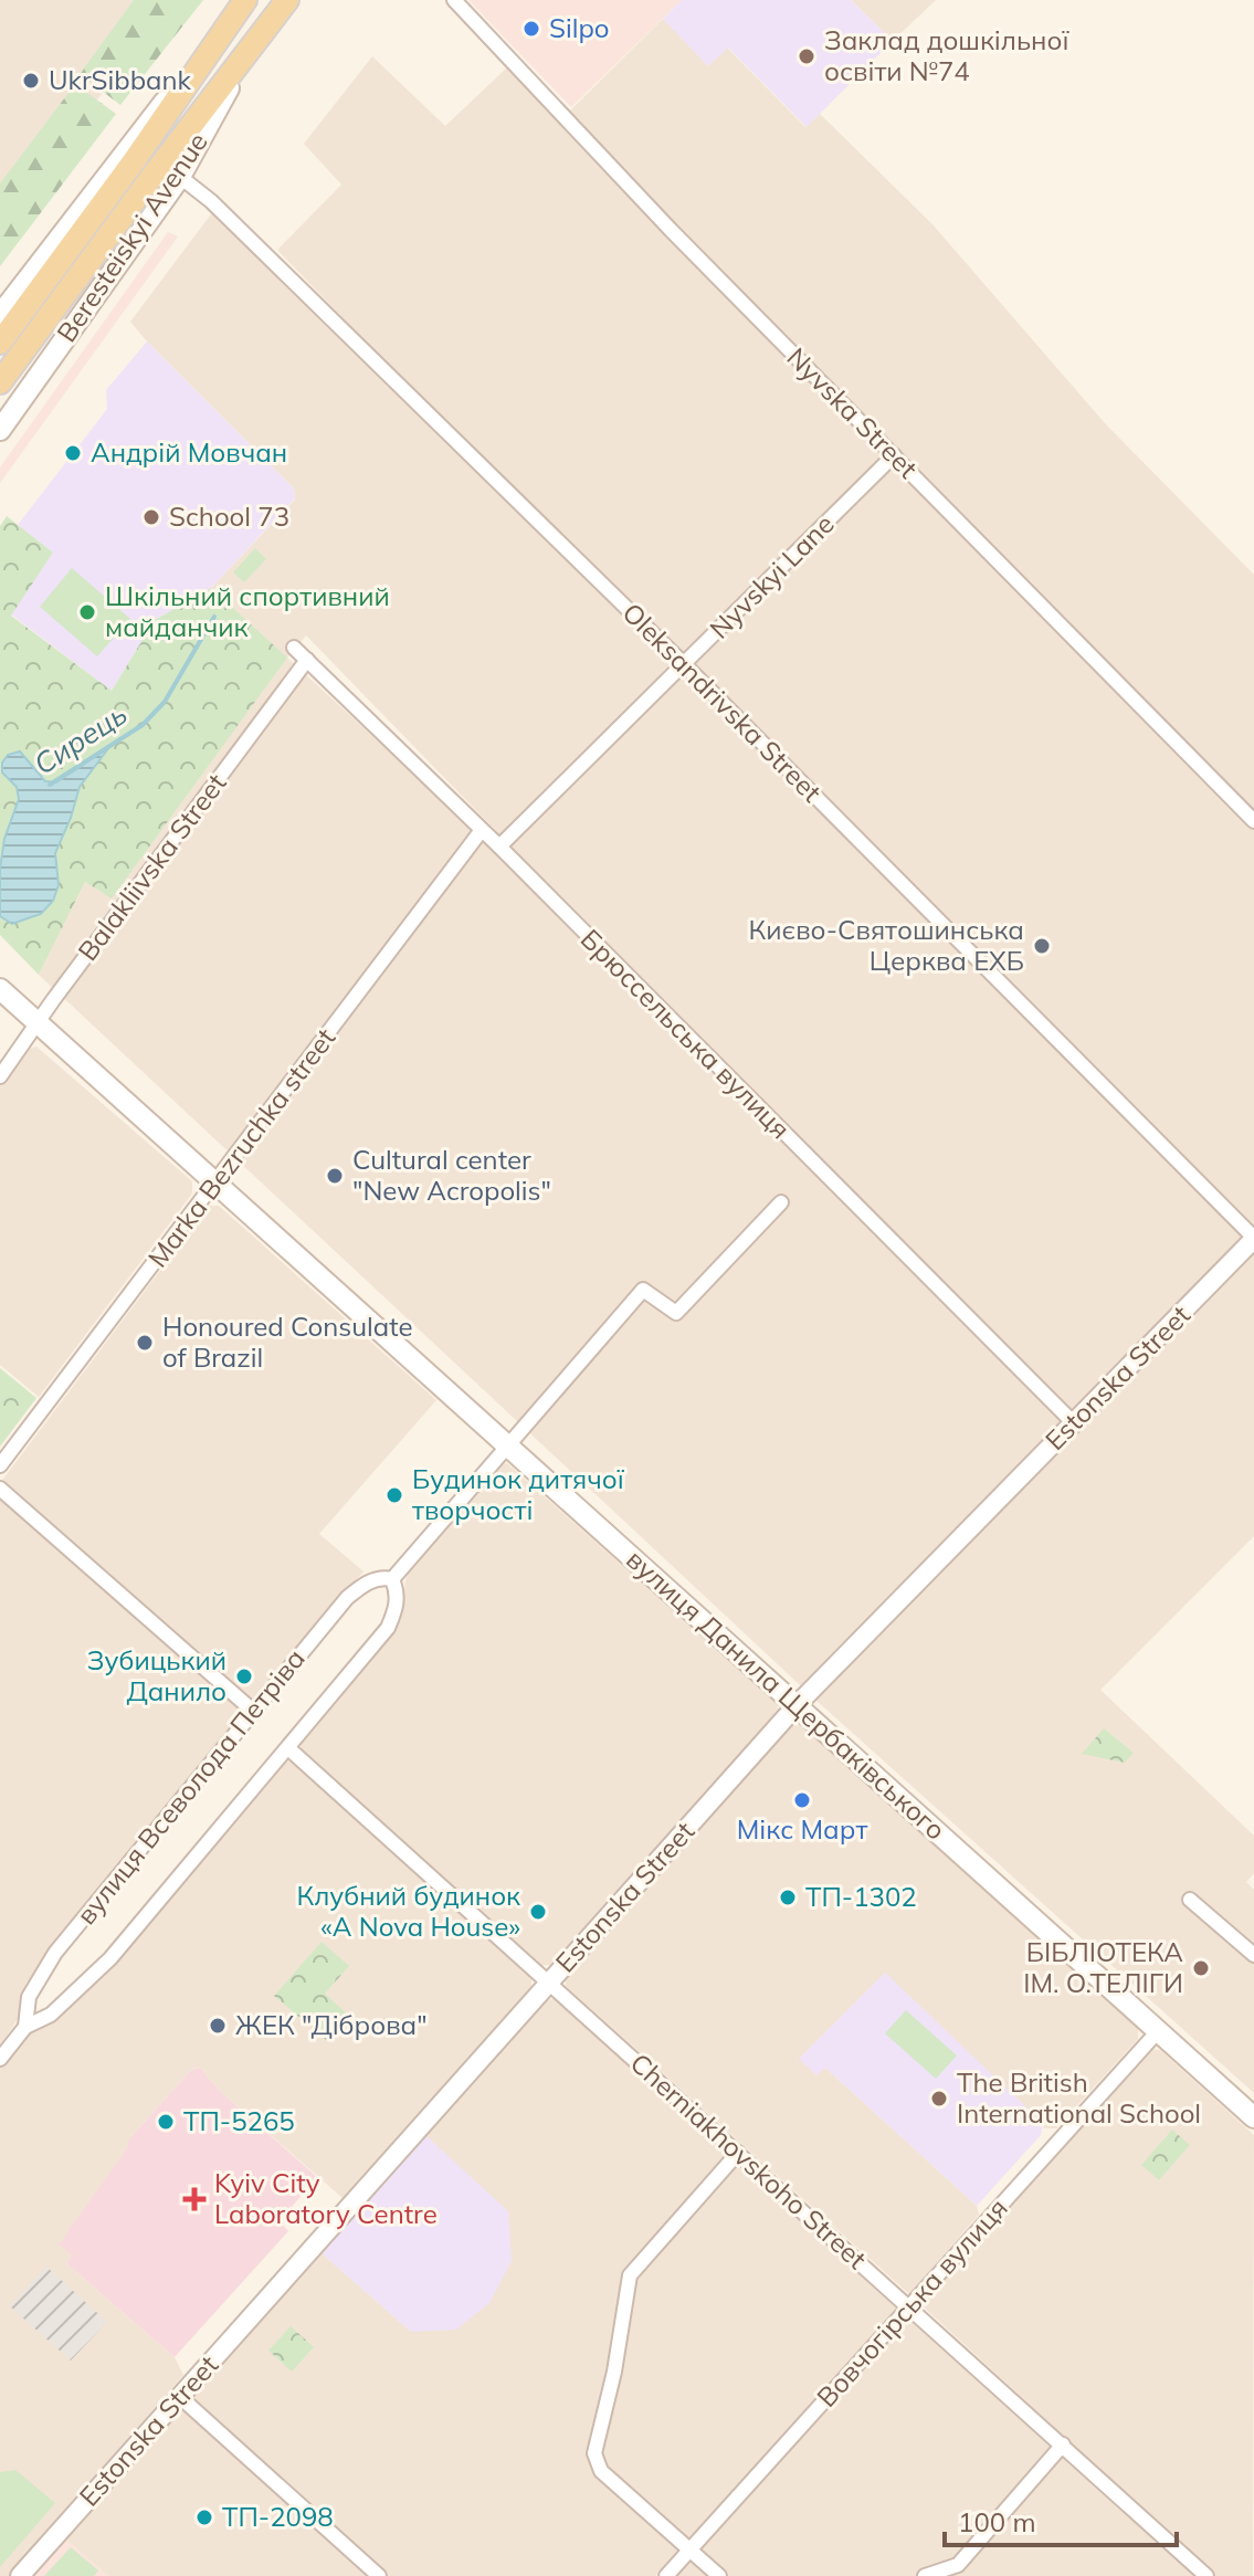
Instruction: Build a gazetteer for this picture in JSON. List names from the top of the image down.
{
  "streets": {
    "main road": ["Beresteiskyi Avenue", "вулиця Данила Щербаківського"],
    "street": [
      "Nyvska Street",
      "Nyvskyi Lane",
      "Oleksandrivska Street",
      "Balakliivska Street",
      "Брюссельська вулиця",
      "Marka Bezruchka street",
      "Estonska Street",
      "вулиця Всеволода Петріва",
      "Cherniakhovskoho Street",
      "Вовчогірська вулиця"
    ]
  },
  "crossings": [
    ["Beresteiskyi Avenue", "Oleksandrivska Street"],
    ["Nyvska Street", "Nyvskyi Lane"],
    ["Nyvskyi Lane", "Oleksandrivska Street"],
    ["Nyvskyi Lane", "Брюссельська вулиця"],
    ["Oleksandrivska Street", "Estonska Street"],
    ["Balakliivska Street", "Брюссельська вулиця"],
    ["Balakliivska Street", "вулиця Данила Щербаківського"],
    ["Брюссельська вулиця", "Marka Bezruchka street"],
    ["Брюссельська вулиця", "Estonska Street"],
    ["Marka Bezruchka street", "вулиця Данила Щербаківського"],
    ["Estonska Street", "вулиця Данила Щербаківського"],
    ["Estonska Street", "Cherniakhovskoho Street"],
    ["вулиця Данила Щербаківського", "вулиця Всеволода Петріва"],
    ["вулиця Данила Щербаківського", "Вовчогірська вулиця"],
    ["вулиця Всеволода Петріва", "Cherniakhovskoho Street"],
    ["Cherniakhovskoho Street", "Вовчогірська вулиця"]
  ],
  "water": ["Сирець"],
  "places": {
    "other": [
      "Silpo",
      "Заклад дошкільної освіти №74",
      "UkrSibbank",
      "Андрій Мовчан",
      "School 73",
      "Шкільний спортивний майданчик",
      "Києво-Святошинська Церква ЕХБ",
      "Cultural center \"New Acropolis\"",
      "Honoured Consulate of Brazil",
      "Будинок дитячої творчості",
      "Зубицький Данило",
      "Мікс Март",
      "ТП-1302",
      "Клубний будинок «A Nova House»",
      "БІБЛІОТЕКА ІМ. О.ТЕЛІГИ",
      "ЖЕК \"Діброва\"",
      "The British International School",
      "ТП-5265",
      "ТП-2098"
    ],
    "health": ["Kyiv City Laboratory Centre"]
  },
  "scale_bar": "100 m"
}
